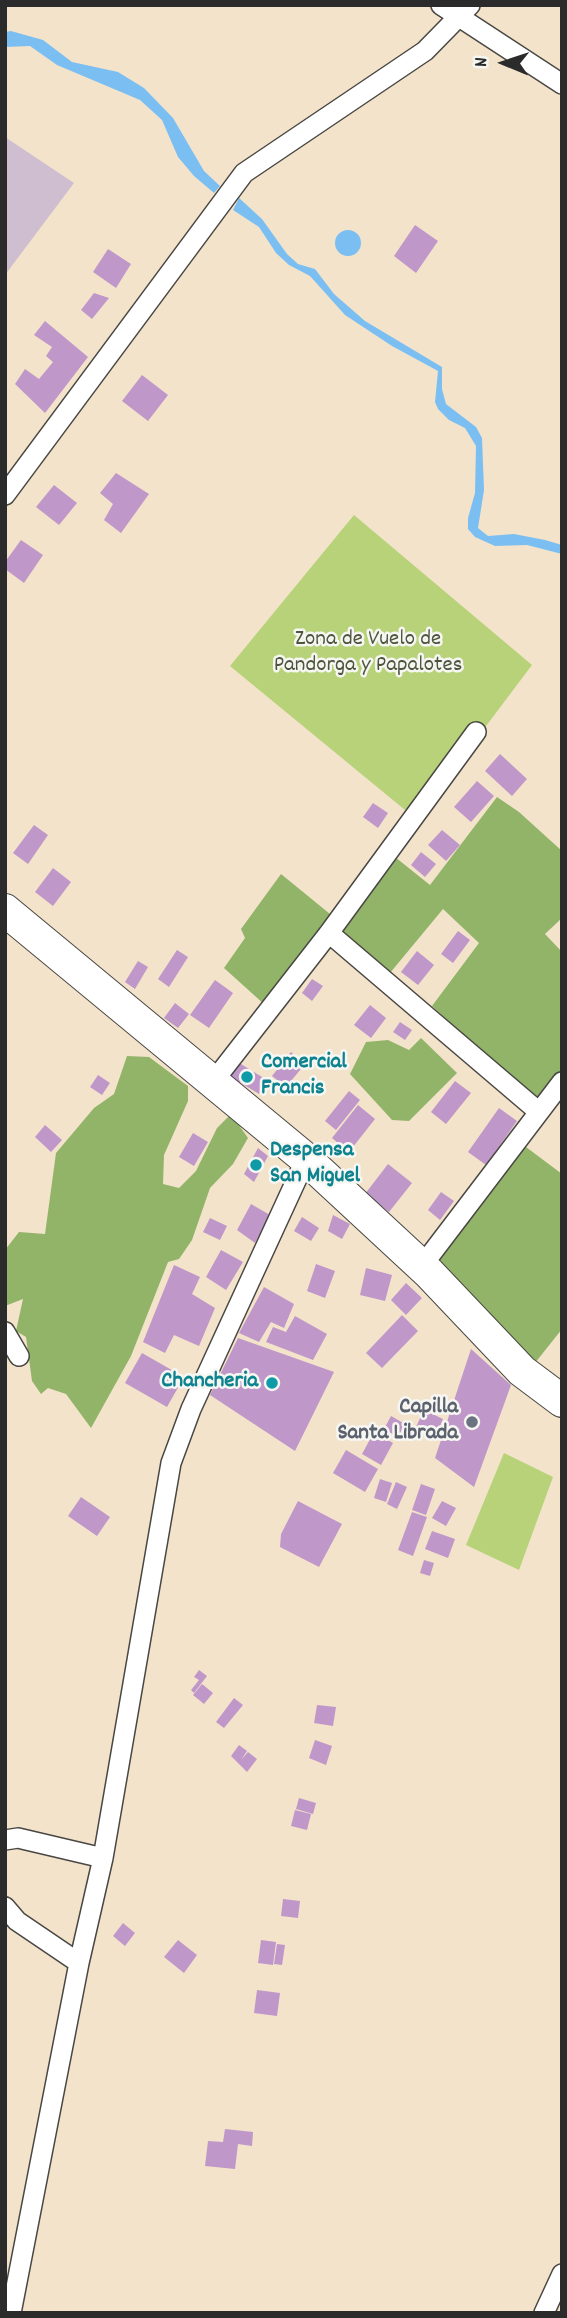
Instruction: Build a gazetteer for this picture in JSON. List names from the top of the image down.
{
  "parks": ["Zona de Vuelo de Pandorga y Papalotes"],
  "places": [
    "Comercial Francis",
    "Despensa San Miguel",
    "Chancheria",
    "Capilla Santa Librada"
  ],
  "north": "left"
}
